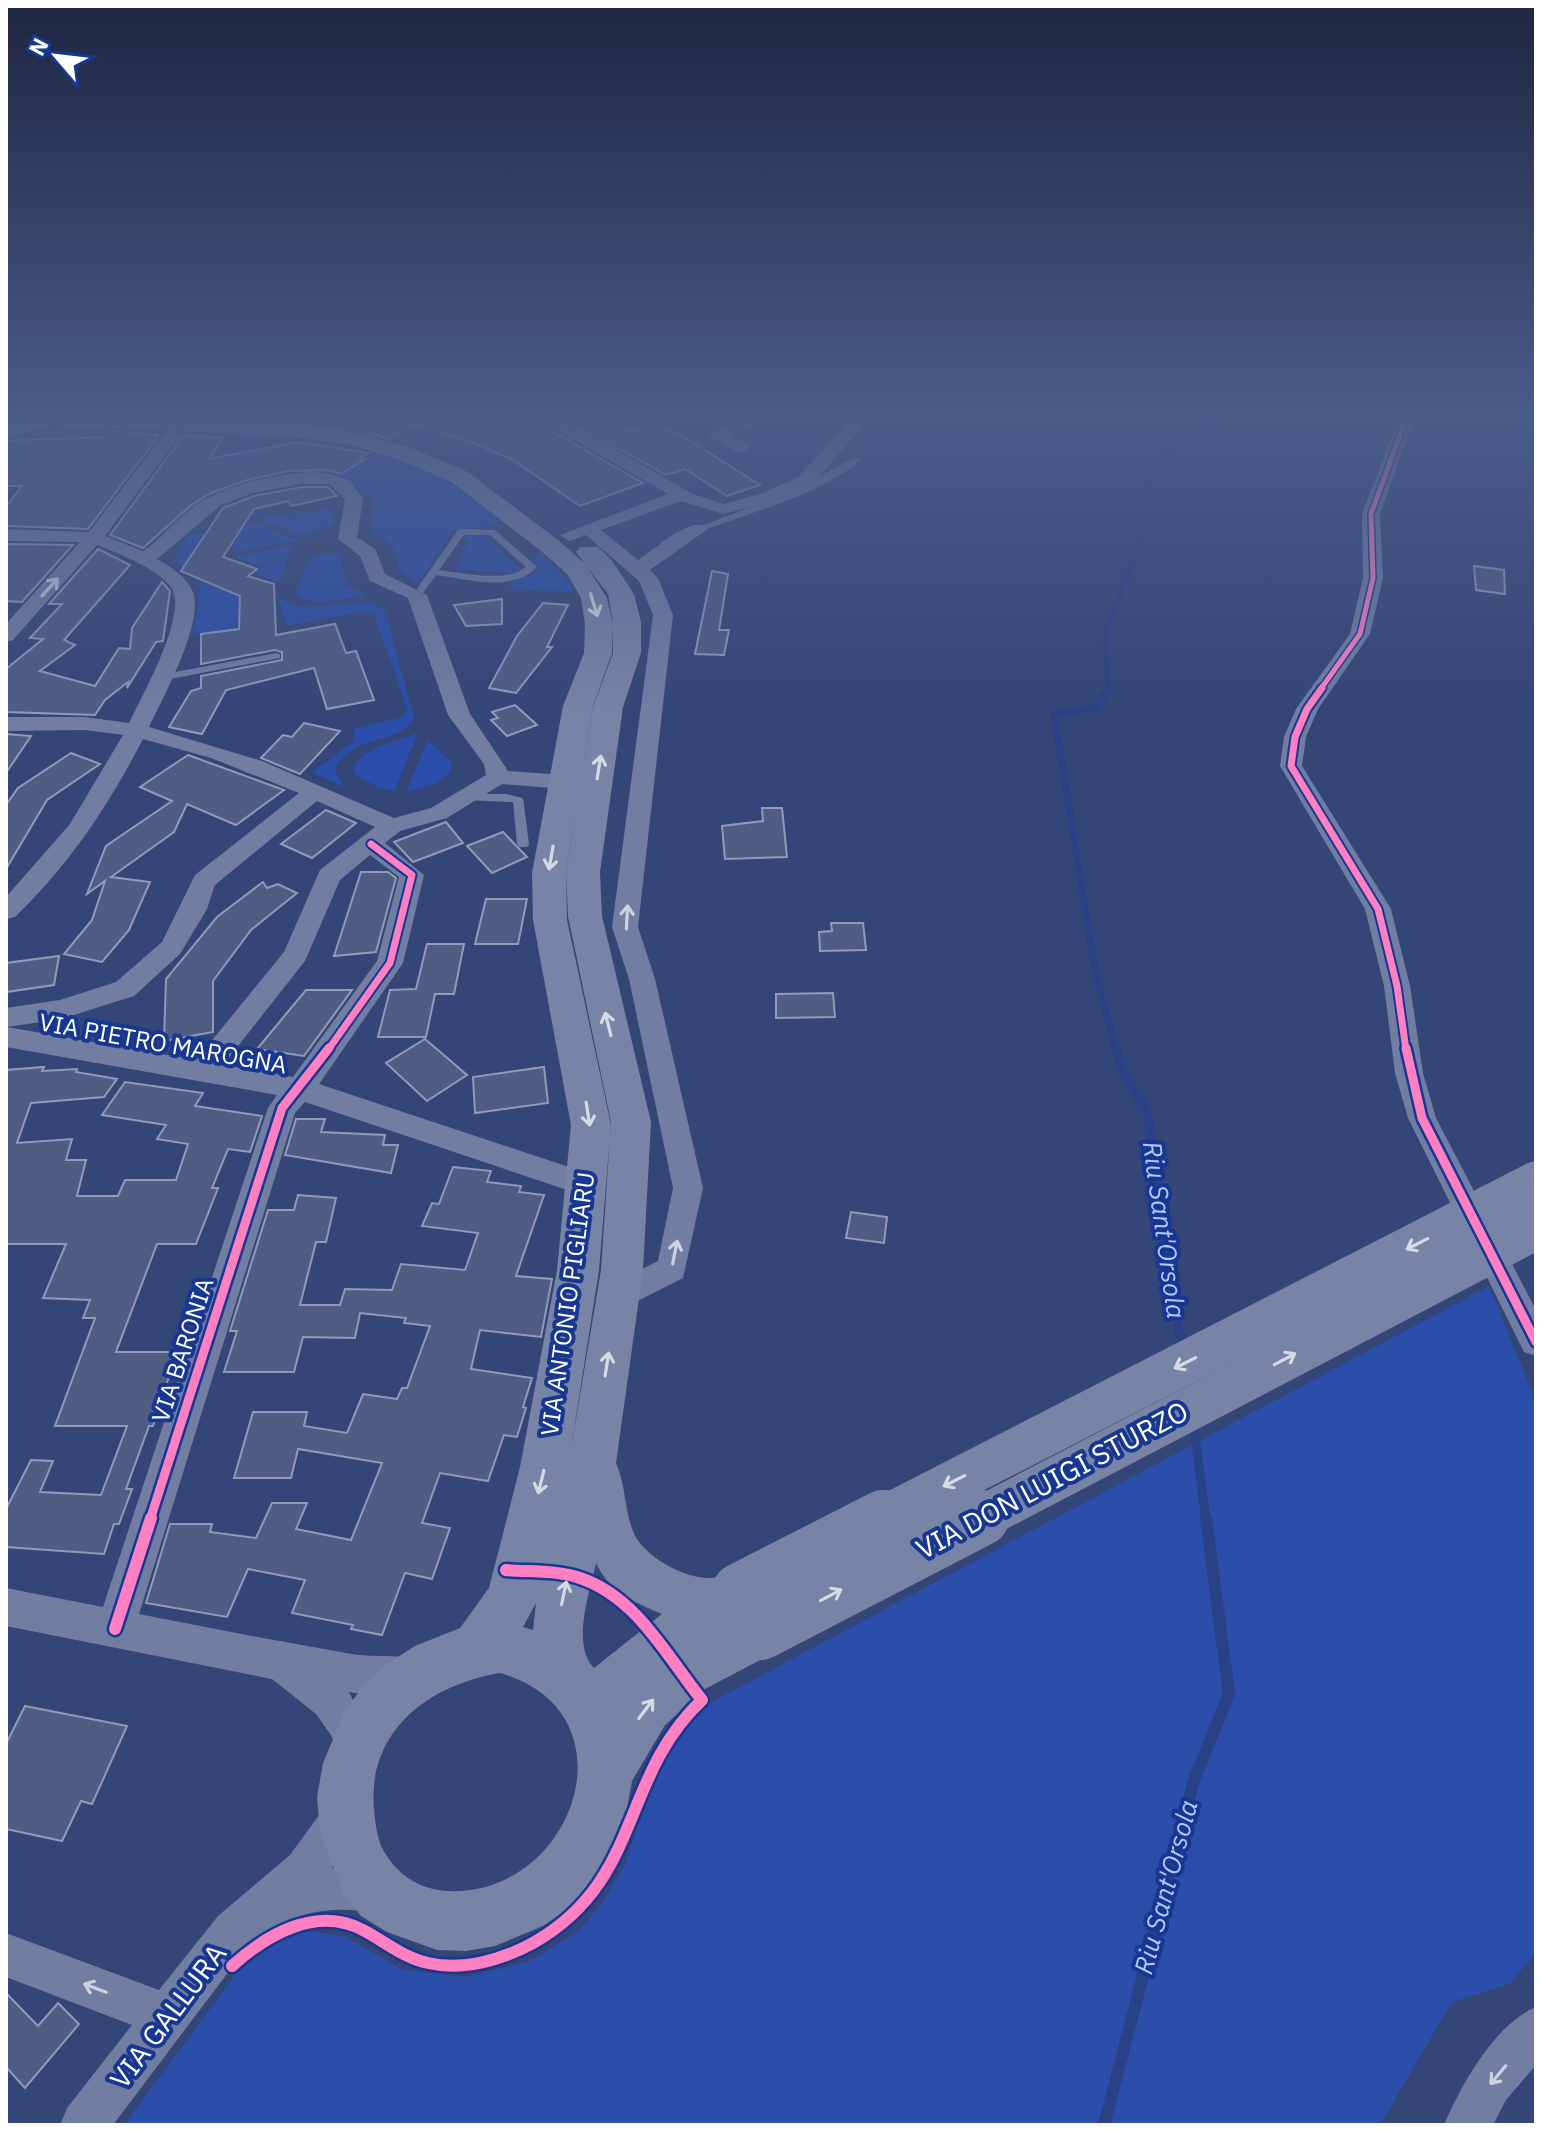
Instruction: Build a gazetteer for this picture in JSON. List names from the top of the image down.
{
  "streets": {
    "main road": ["VIA ANTONIO PIGLIARU", "VIA DON LUIGI STURZO"],
    "street": ["VIA PIETRO MAROGNA", "VIA BARONIA", "VIA GALLURA"]
  },
  "crossings": [
    ["VIA PIETRO MAROGNA", "VIA ANTONIO PIGLIARU"],
    ["VIA PIETRO MAROGNA", "VIA BARONIA"],
    ["VIA ANTONIO PIGLIARU", "VIA DON LUIGI STURZO"],
    ["VIA ANTONIO PIGLIARU", "VIA GALLURA"],
    ["VIA DON LUIGI STURZO", "VIA GALLURA"]
  ],
  "water": ["Riu Sant'Orsola"],
  "north": "top left"
}
